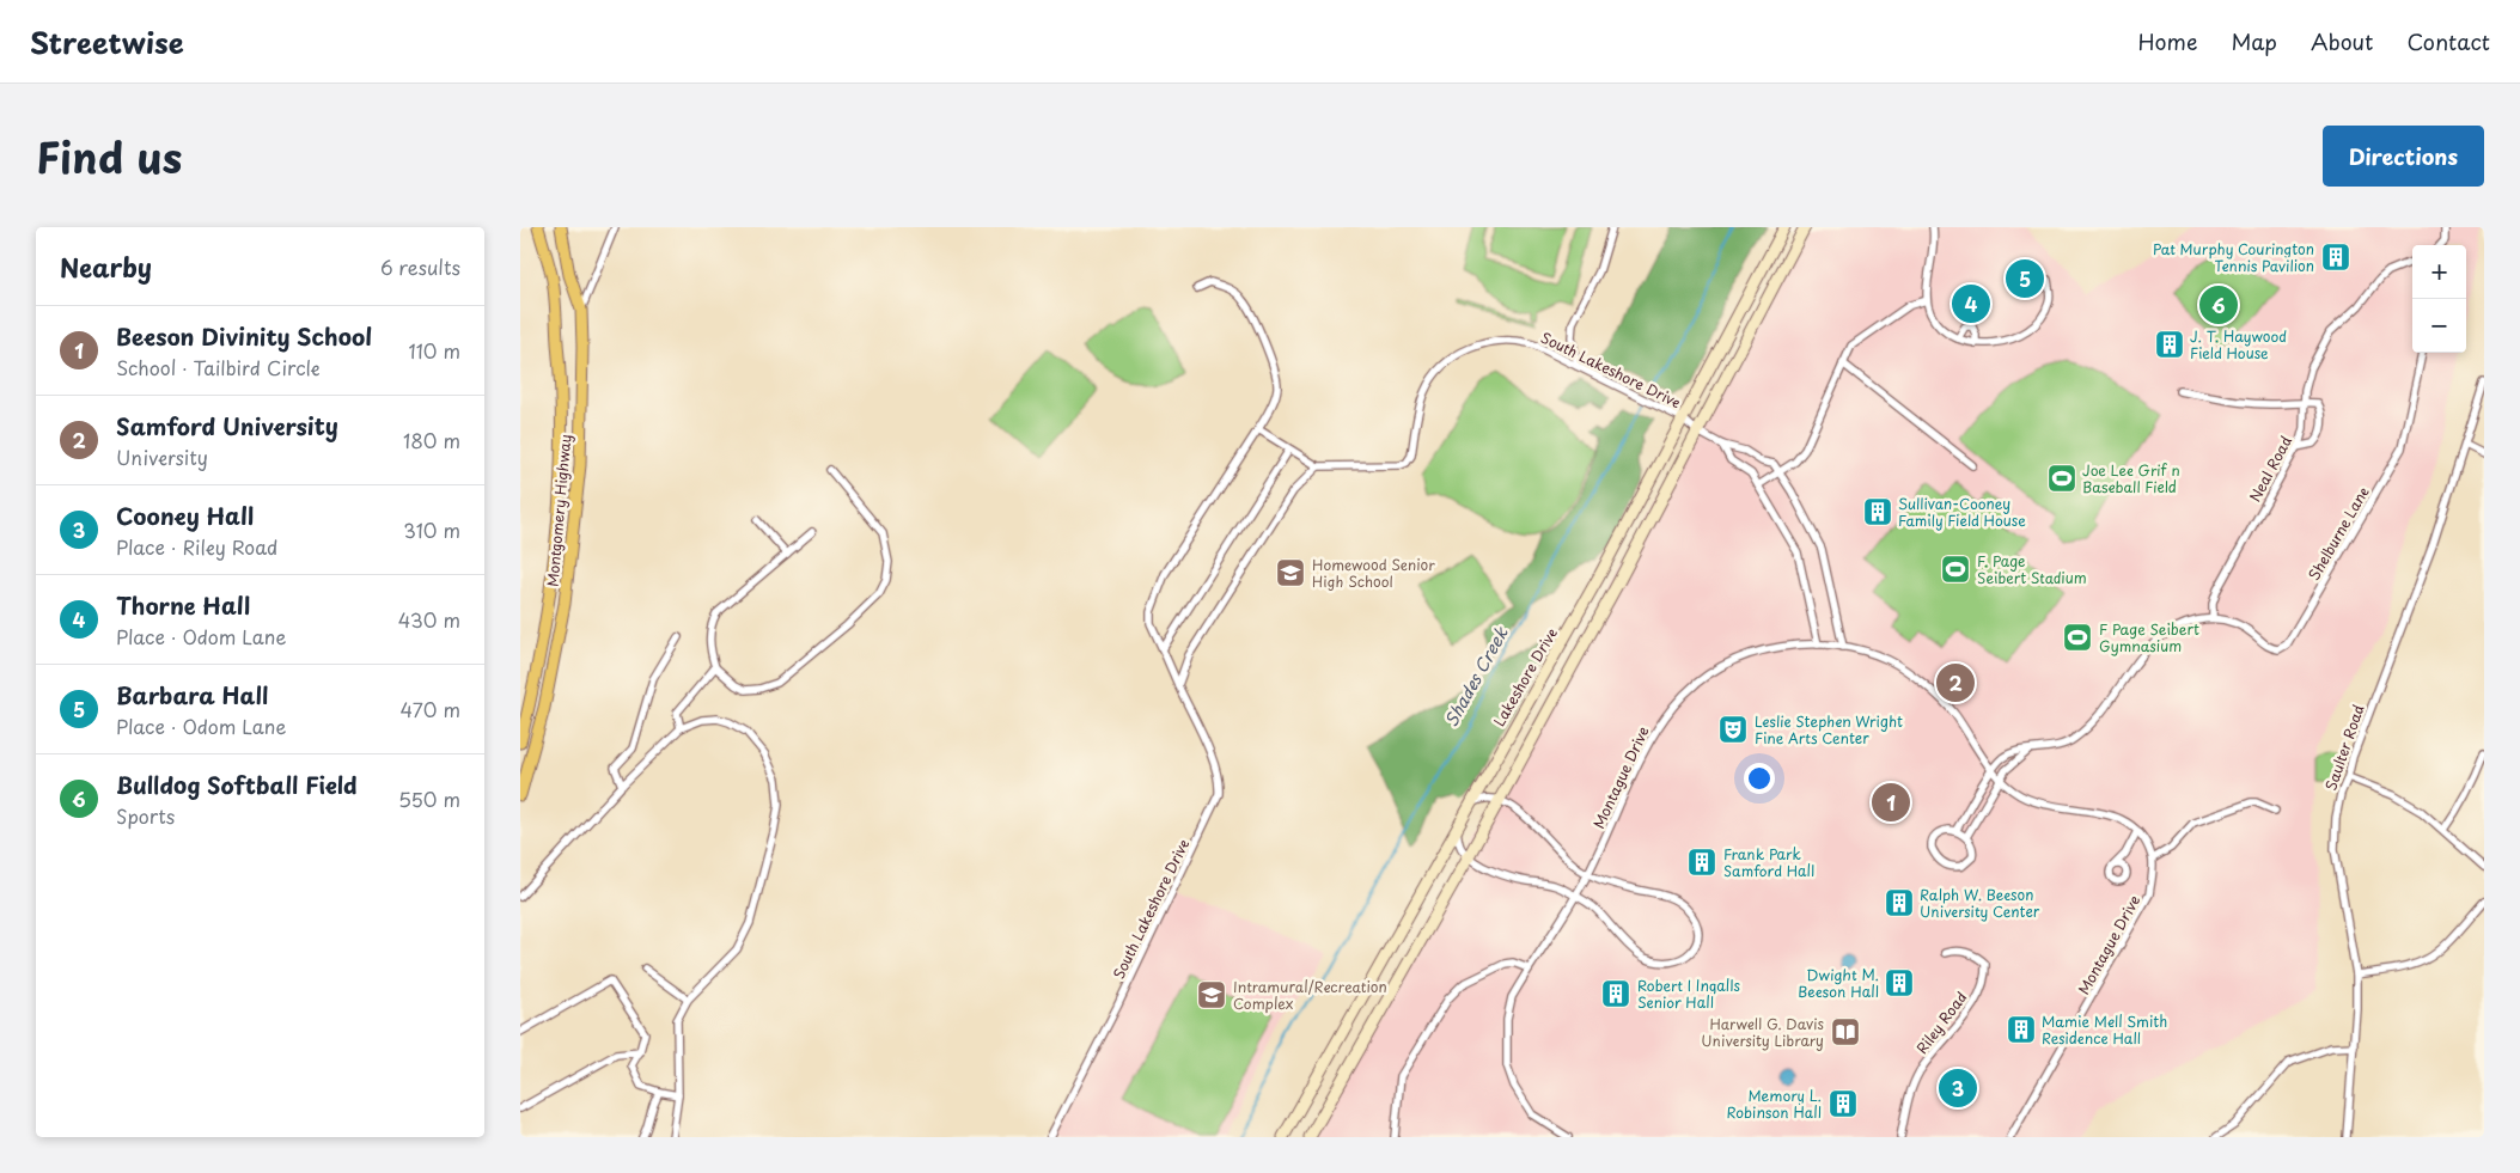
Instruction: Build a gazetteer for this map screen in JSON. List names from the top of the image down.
{
  "streets": {
    "main road": ["Montgomery Highway", "Lakeshore Drive"],
    "street": [
      "South Lakeshore Drive",
      "Neal Road",
      "Shelburne Lane",
      "Saulter Road",
      "Montague Drive",
      "Riley Road"
    ]
  },
  "crossings": [
    ["South Lakeshore Drive", "Lakeshore Drive"],
    ["Neal Road", "Shelburne Lane"]
  ],
  "water": ["Shades Creek"],
  "places": {
    "building": [
      "Pat Murphy Courington Tennis Pavilion",
      "J. T. Haywood Field House",
      "Sullivan-Cooney Family Field House",
      "Frank Park Samford Hall",
      "Ralph W. Beeson University Center",
      "Dwight M. Beeson Hall",
      "Robert I Ingalls Senior Hall",
      "Mamie Mell Smith Residence Hall",
      "Memory L. Robinson Hall"
    ],
    "sports": ["Joe Lee Grif n Baseball Field", "F. Page Seibert Stadium", "F Page Seibert Gymnasium"],
    "school or university": ["Homewood Senior High School", "Intramural/Recreation Complex"],
    "theatre": ["Leslie Stephen Wright Fine Arts Center"],
    "library": ["Harwell G. Davis University Library"]
  },
  "page": {
    "header": "Streetwise",
    "nav": [
      "Home",
      "Map",
      "About",
      "Contact"
    ],
    "title": "Find us",
    "buttons": "Directions",
    "heading": ["Nearby", "6 results"],
    "map_buttons": ["+", "−"],
    "pins": [
      "5",
      "4",
      "6",
      "2",
      "1",
      "3"
    ],
    "list": [
      {
        "mark": "1",
        "name": "Beeson Divinity School",
        "note": "School · Tailbird Circle",
        "value": "110 m"
      },
      {
        "mark": "2",
        "name": "Samford University",
        "note": "University",
        "value": "180 m"
      },
      {
        "mark": "3",
        "name": "Cooney Hall",
        "note": "Place · Riley Road",
        "value": "310 m"
      },
      {
        "mark": "4",
        "name": "Thorne Hall",
        "note": "Place · Odom Lane",
        "value": "430 m"
      },
      {
        "mark": "5",
        "name": "Barbara Hall",
        "note": "Place · Odom Lane",
        "value": "470 m"
      },
      {
        "mark": "6",
        "name": "Bulldog Softball Field",
        "note": "Sports",
        "value": "550 m"
      }
    ]
  }
}
